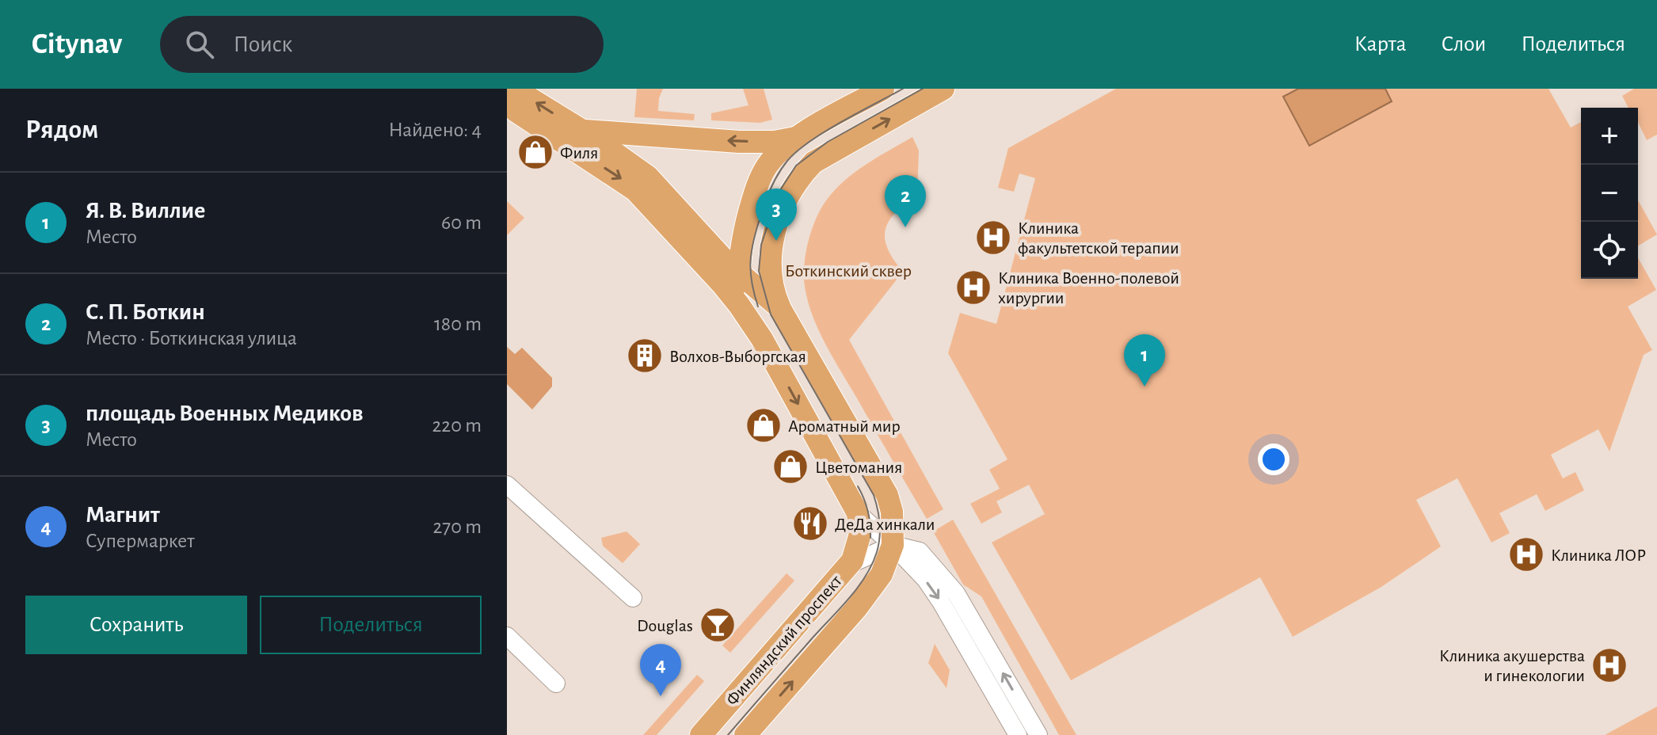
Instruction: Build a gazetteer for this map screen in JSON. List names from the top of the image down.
{
  "streets": {
    "main road": ["Финляндский проспект"]
  },
  "parks": ["Боткинский сквер"],
  "places": {
    "shop": ["Филя", "Ароматный мир", "Цветомания"],
    "hospital": [
      "Клиника факультетской терапии",
      "Клиника Военно-полевой хирургии",
      "Клиника ЛОР",
      "Клиника акушерства и гинекологии"
    ],
    "building": ["Волхов-Выборгская"],
    "restaurant": ["ДеДа хинкали"],
    "bar": ["Douglas"]
  },
  "page": {
    "header": "Citynav",
    "search": "Поиск",
    "nav": ["Карта", "Слои", "Поделиться"],
    "heading": ["Рядом", "Найдено: 4"],
    "map_buttons": ["+", "−"],
    "list": [
      {
        "mark": "1",
        "name": "Я. В. Виллие",
        "note": "Место",
        "value": "60 m"
      },
      {
        "mark": "2",
        "name": "С. П. Боткин",
        "note": "Место · Боткинская улица",
        "value": "180 m"
      },
      {
        "mark": "3",
        "name": "площадь Военных Медиков",
        "note": "Место",
        "value": "220 m"
      },
      {
        "mark": "4",
        "name": "Магнит",
        "note": "Супермаркет",
        "value": "270 m"
      }
    ],
    "pins": [
      "2",
      "3",
      "1",
      "4"
    ],
    "buttons": ["Сохранить", "Поделиться"]
  }
}
